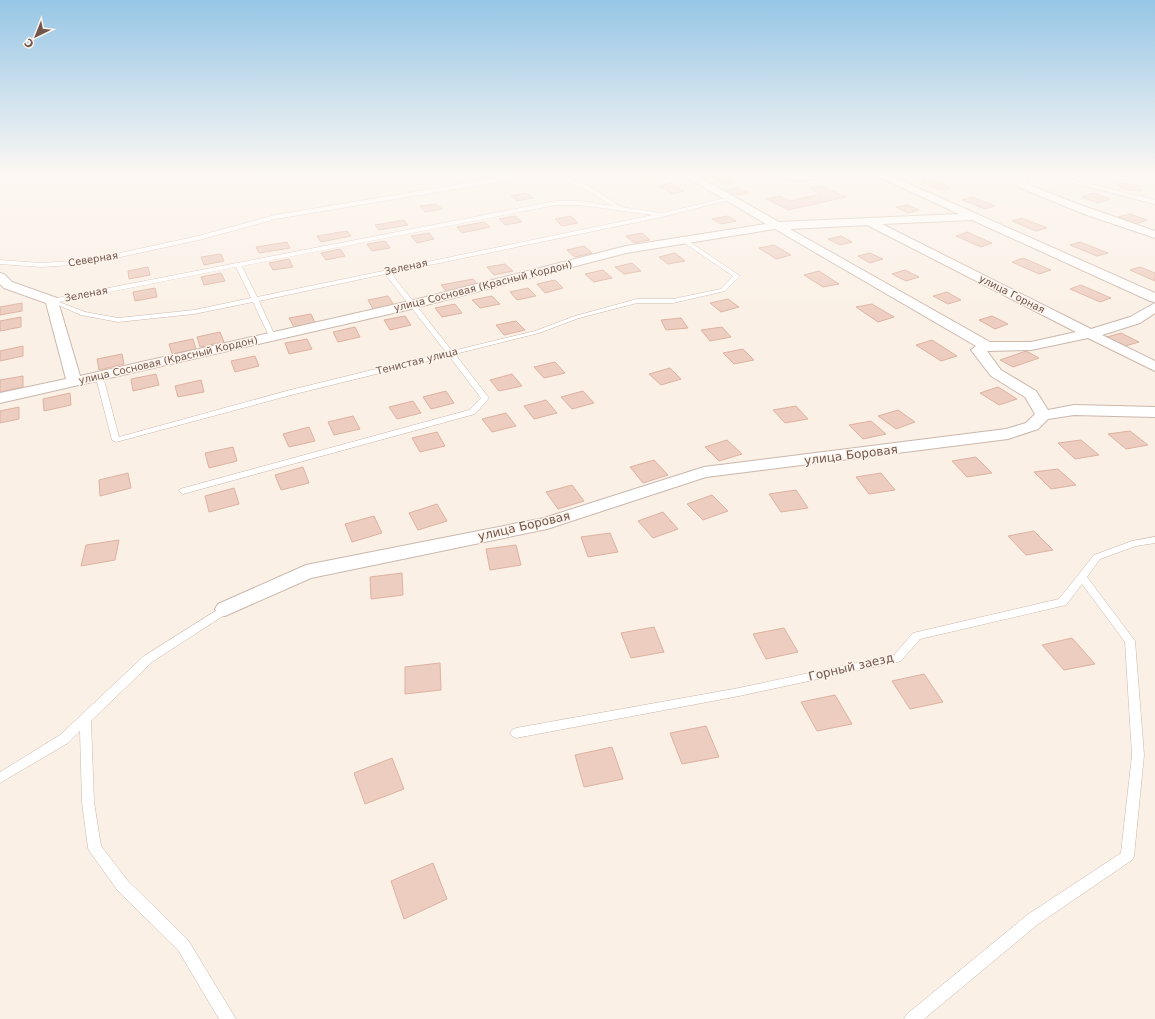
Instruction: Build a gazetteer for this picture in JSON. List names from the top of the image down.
{
  "streets": {
    "street": ["улица Сосновая (Красный Кордон)", "улица Горная", "улица Боровая"],
    "lane": [
      "Северная",
      "Зеленая",
      "Тенистая улица",
      "Горный заезд"
    ]
  },
  "crossings": [
    ["улица Сосновая (Красный Кордон)", "Тенистая улица"]
  ],
  "north": "bottom left"
}
